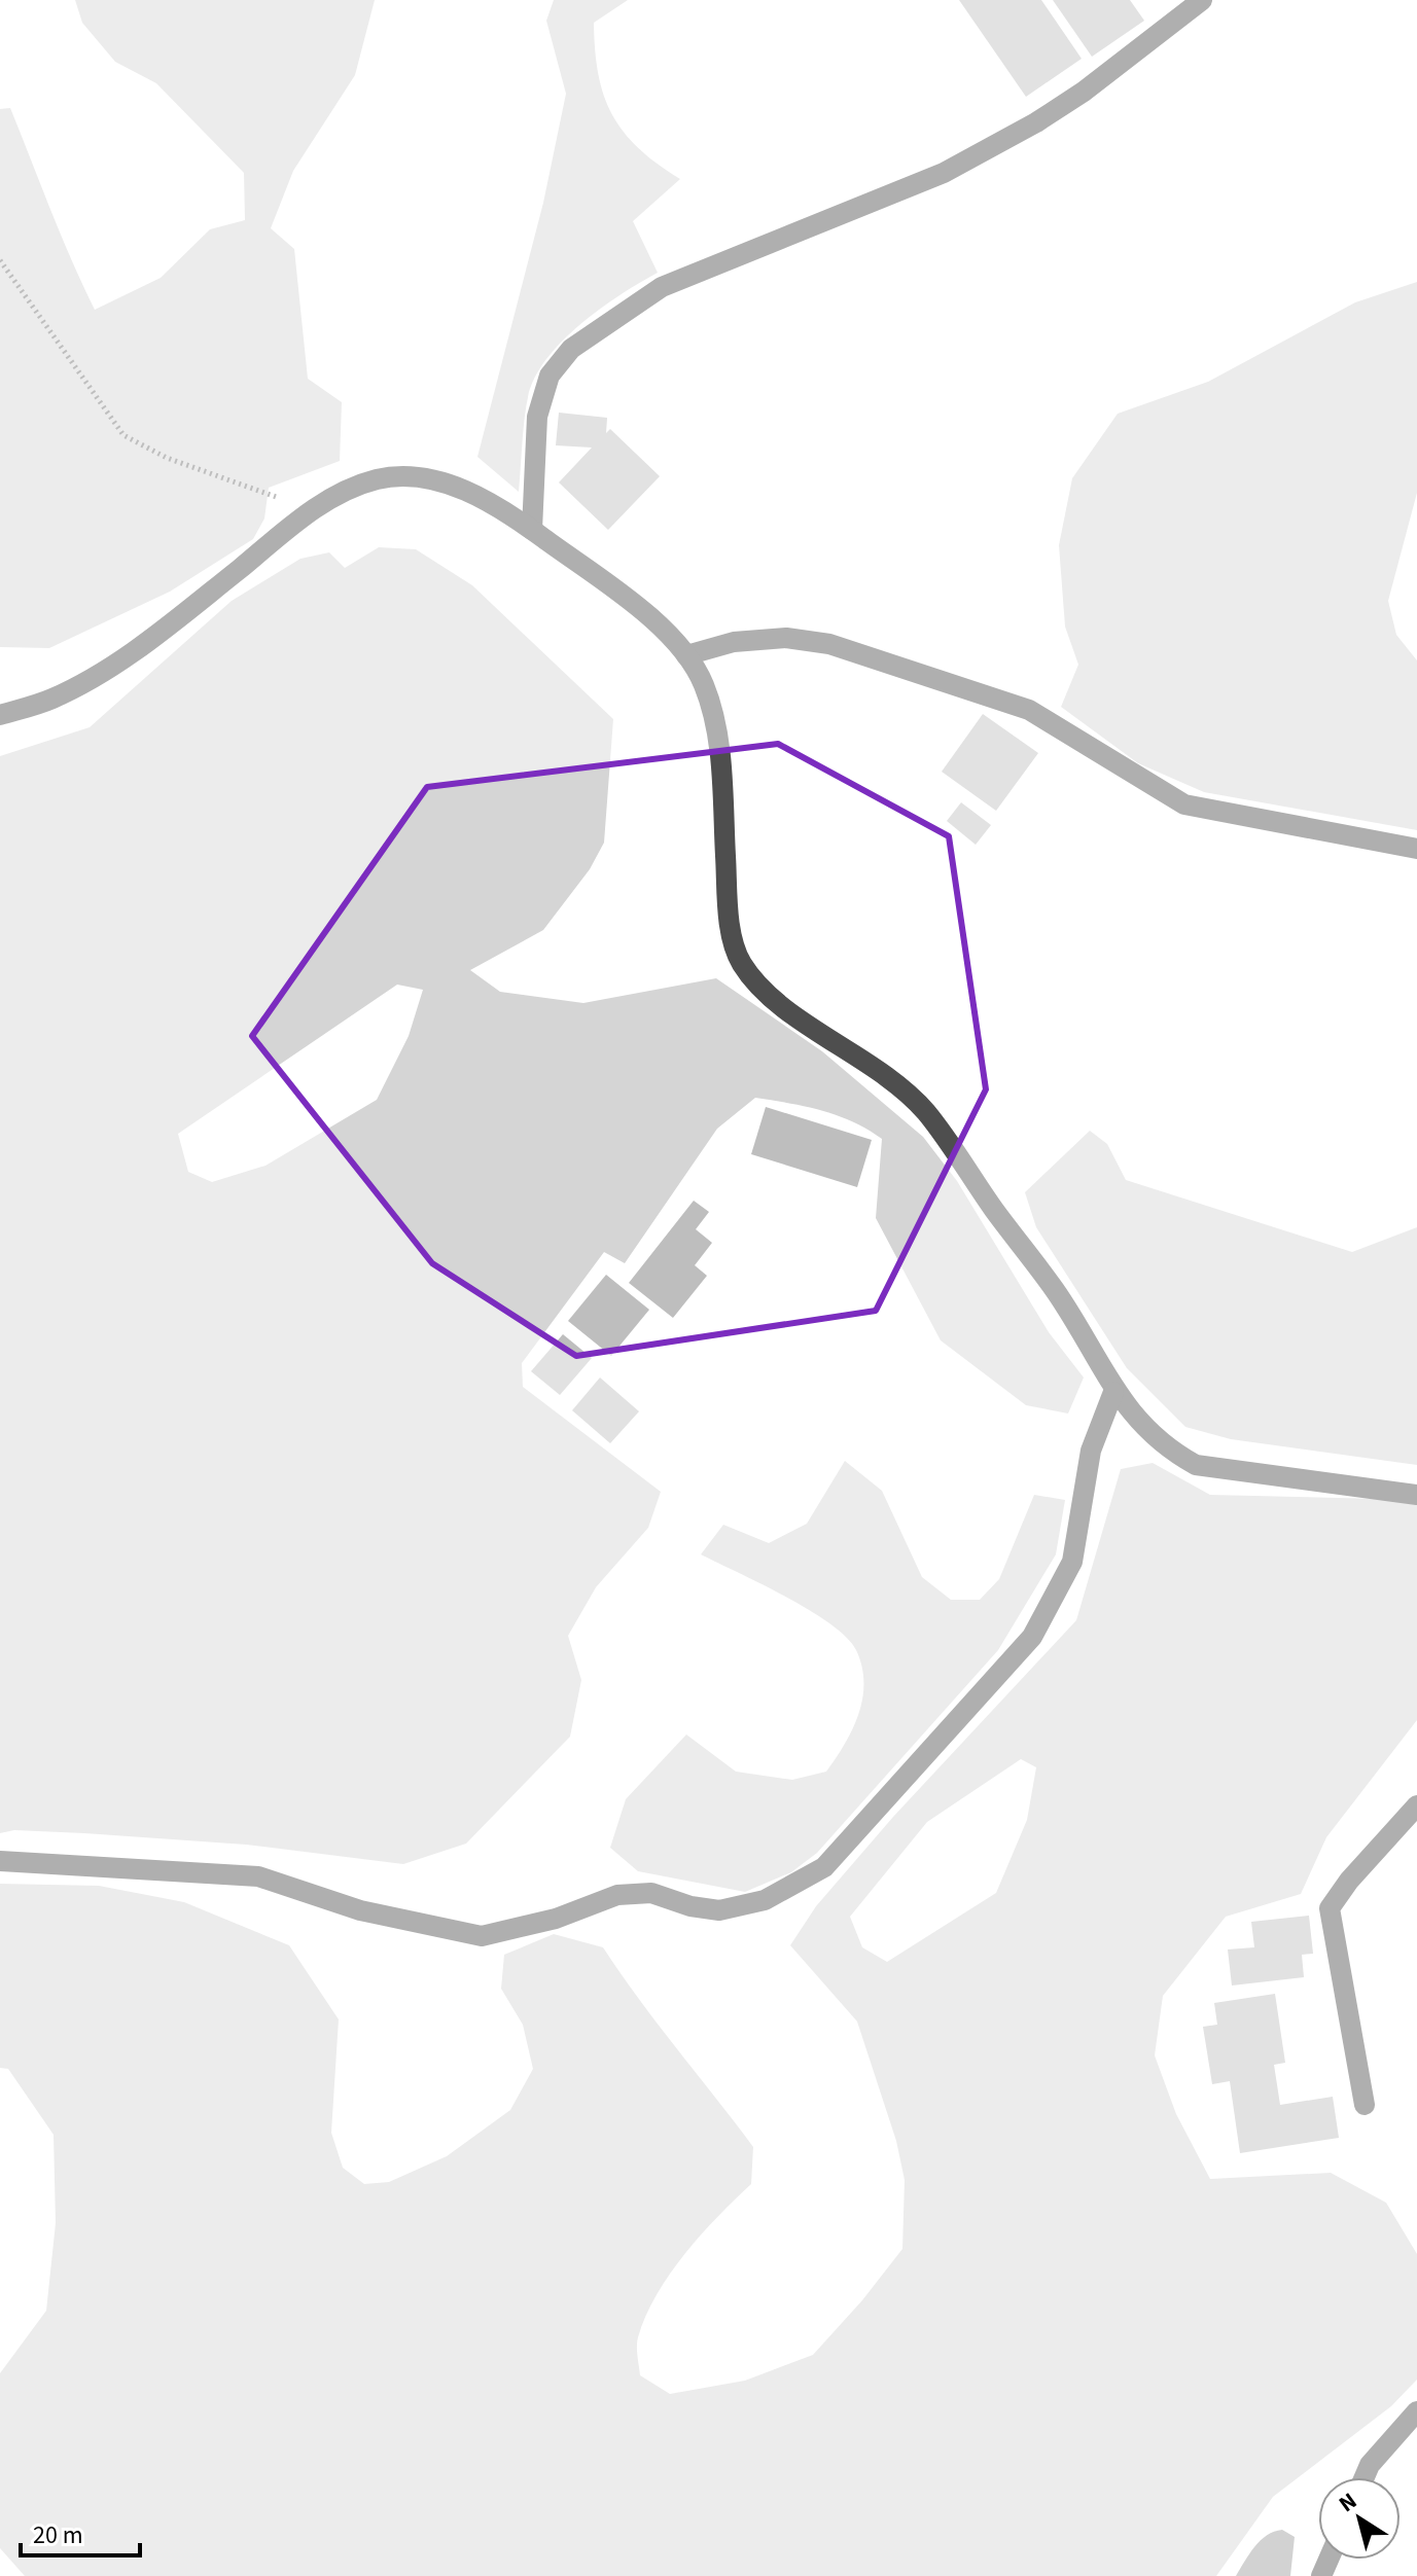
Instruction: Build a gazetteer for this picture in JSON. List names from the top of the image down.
{
  "scale_bar": "20 m",
  "north": "top left"
}
